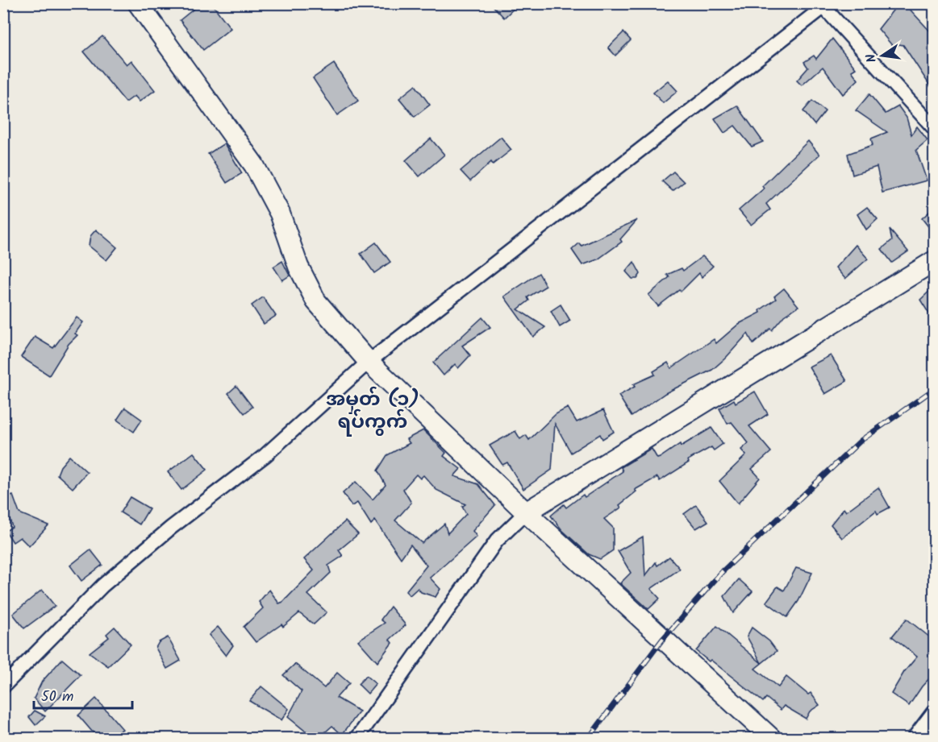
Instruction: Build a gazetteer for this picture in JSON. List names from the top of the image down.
{
  "districts": ["အမှတ် (၁) ရပ်ကွက်"],
  "scale_bar": "50 m",
  "north": "left"
}
